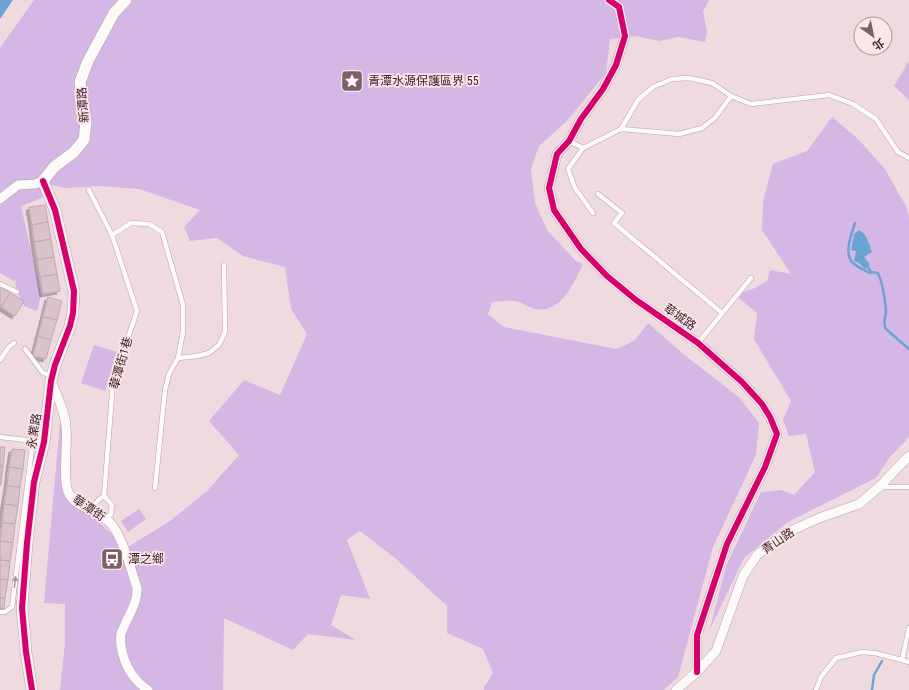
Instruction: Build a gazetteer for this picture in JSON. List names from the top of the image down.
{
  "streets": {
    "street": [
      "新潭路",
      "華城路",
      "永業路",
      "華潭街",
      "青山路"
    ],
    "lane": ["華潭街1巷"]
  },
  "crossings": [
    ["新潭路", "永業路"],
    ["華城路", "青山路"],
    ["華潭街1巷", "華潭街"],
    ["永業路", "華潭街"]
  ],
  "places": {
    "place": ["青潭水源保護區界 55"],
    "bus stop": ["潭之鄉"]
  },
  "north": "bottom right"
}
